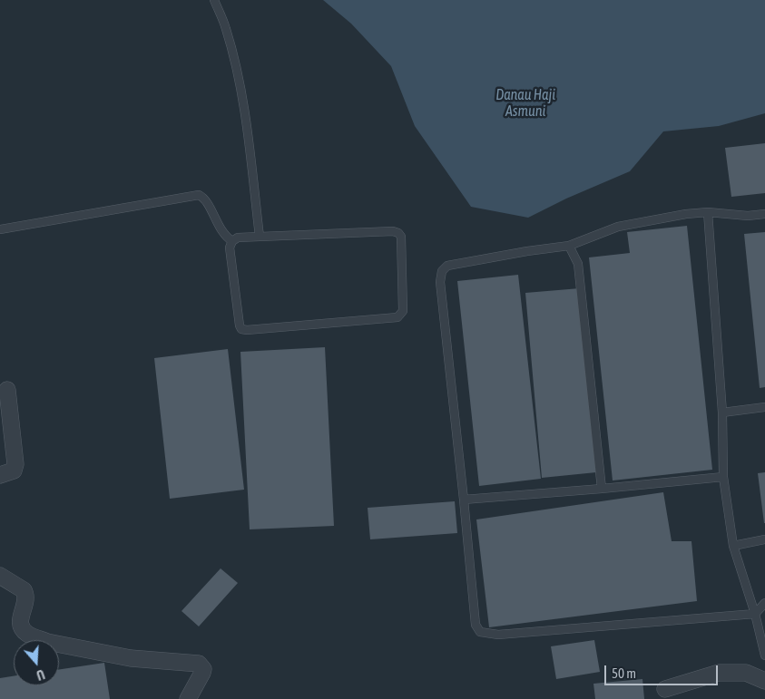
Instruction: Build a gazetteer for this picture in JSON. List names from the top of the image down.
{
  "water": ["Danau Haji Asmuni"],
  "scale_bar": "50 m",
  "north": "bottom"
}
